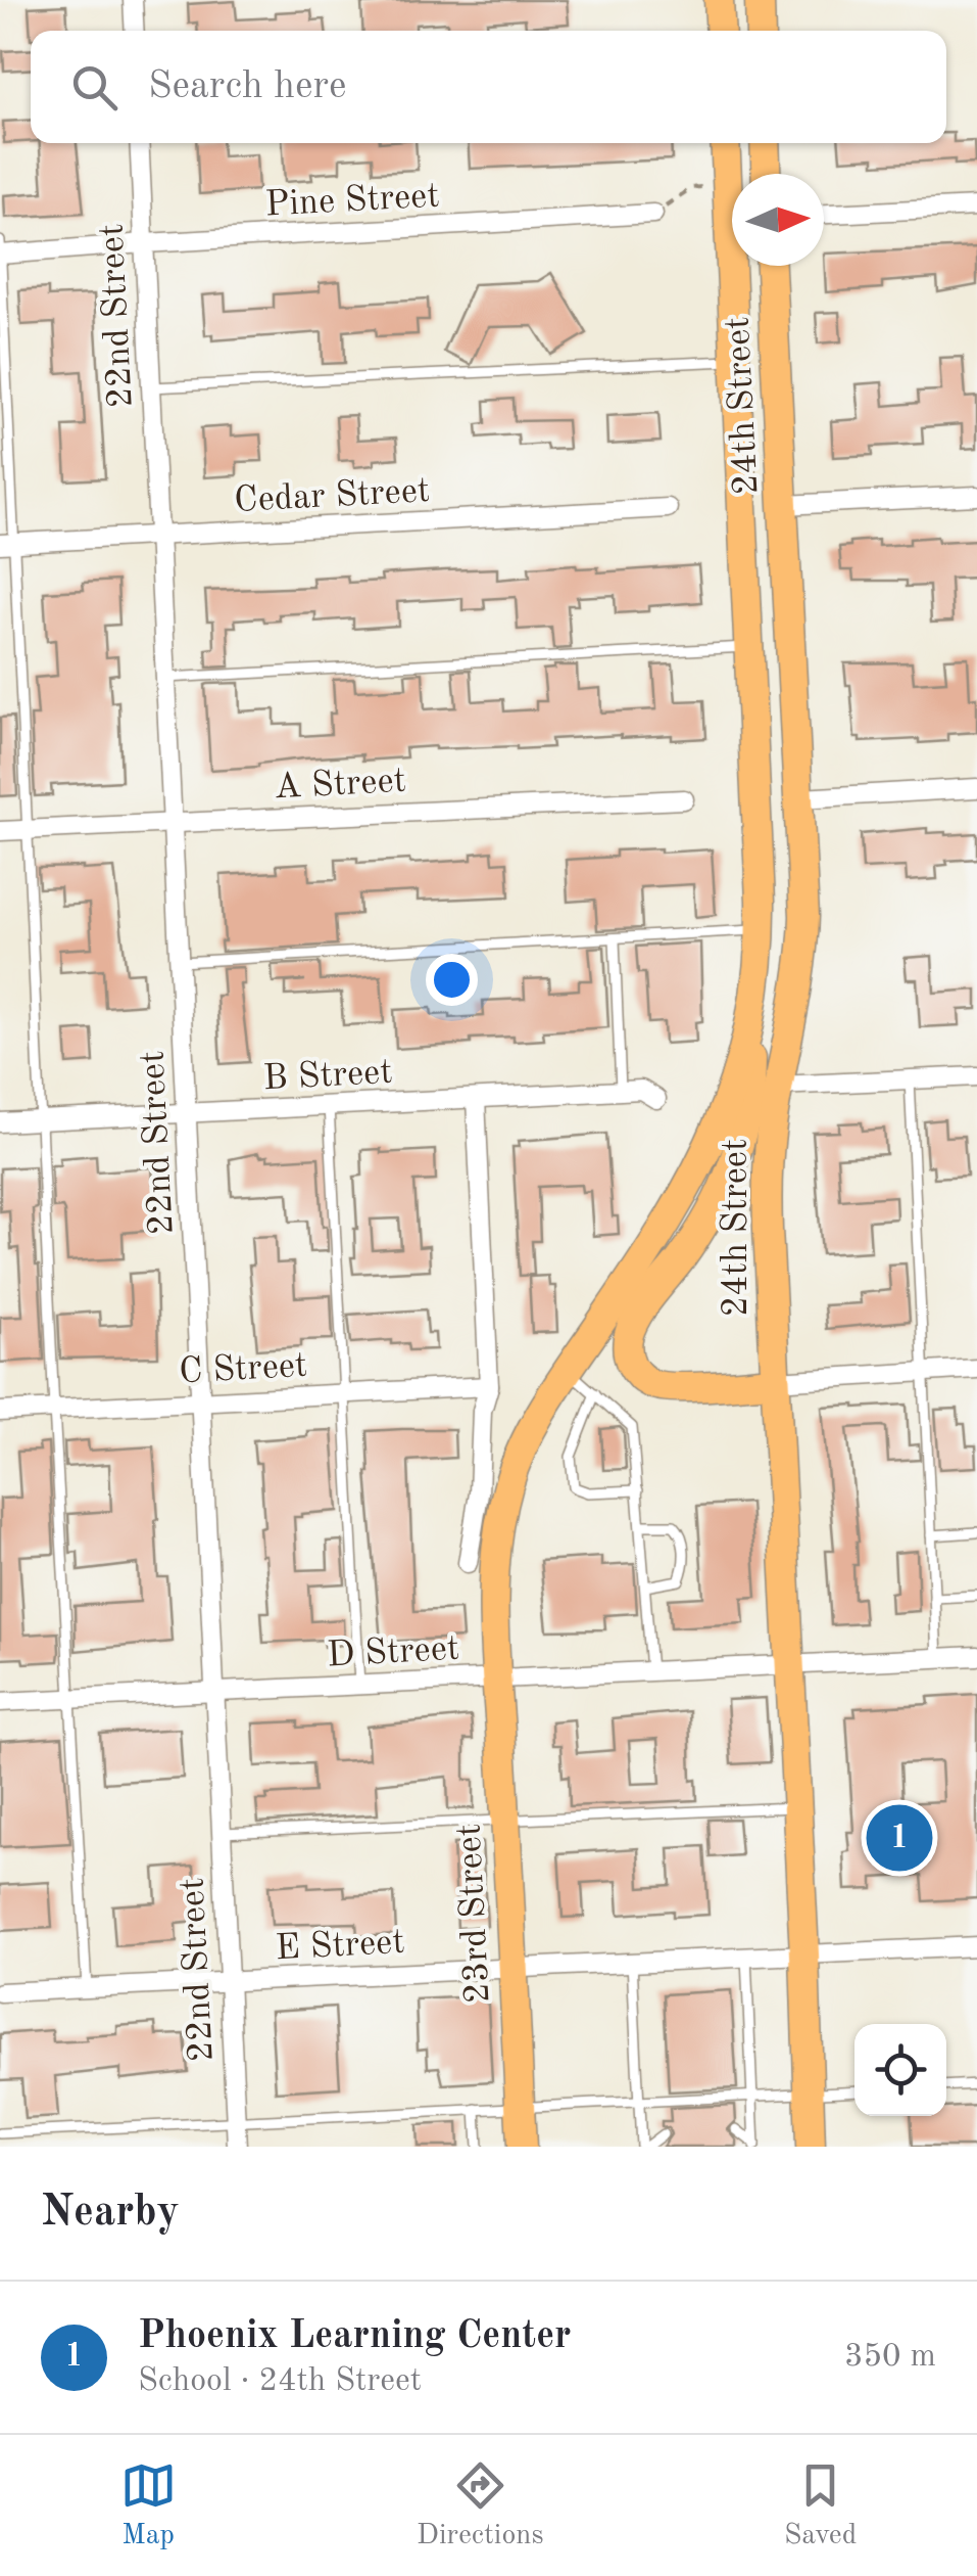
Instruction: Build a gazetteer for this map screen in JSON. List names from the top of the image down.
{
  "streets": {
    "main road": ["24th Street", "23rd Street"],
    "street": [
      "Pine Street",
      "22nd Street",
      "Cedar Street",
      "A Street",
      "B Street",
      "C Street",
      "D Street",
      "E Street"
    ]
  },
  "crossings": [
    ["Pine Street", "22nd Street"],
    ["22nd Street", "Cedar Street"],
    ["22nd Street", "A Street"],
    ["22nd Street", "B Street"],
    ["22nd Street", "C Street"],
    ["22nd Street", "D Street"],
    ["22nd Street", "E Street"],
    ["24th Street", "D Street"],
    ["24th Street", "23rd Street"],
    ["24th Street", "E Street"],
    ["D Street", "23rd Street"],
    ["23rd Street", "E Street"]
  ],
  "north": "right",
  "page": {
    "search": "Search here",
    "pins": "1",
    "heading": "Nearby",
    "list": [
      {
        "mark": "1",
        "name": "Phoenix Learning Center",
        "note": "School · 24th Street",
        "value": "350 m"
      }
    ],
    "nav": ["Map", "Directions", "Saved"]
  }
}
